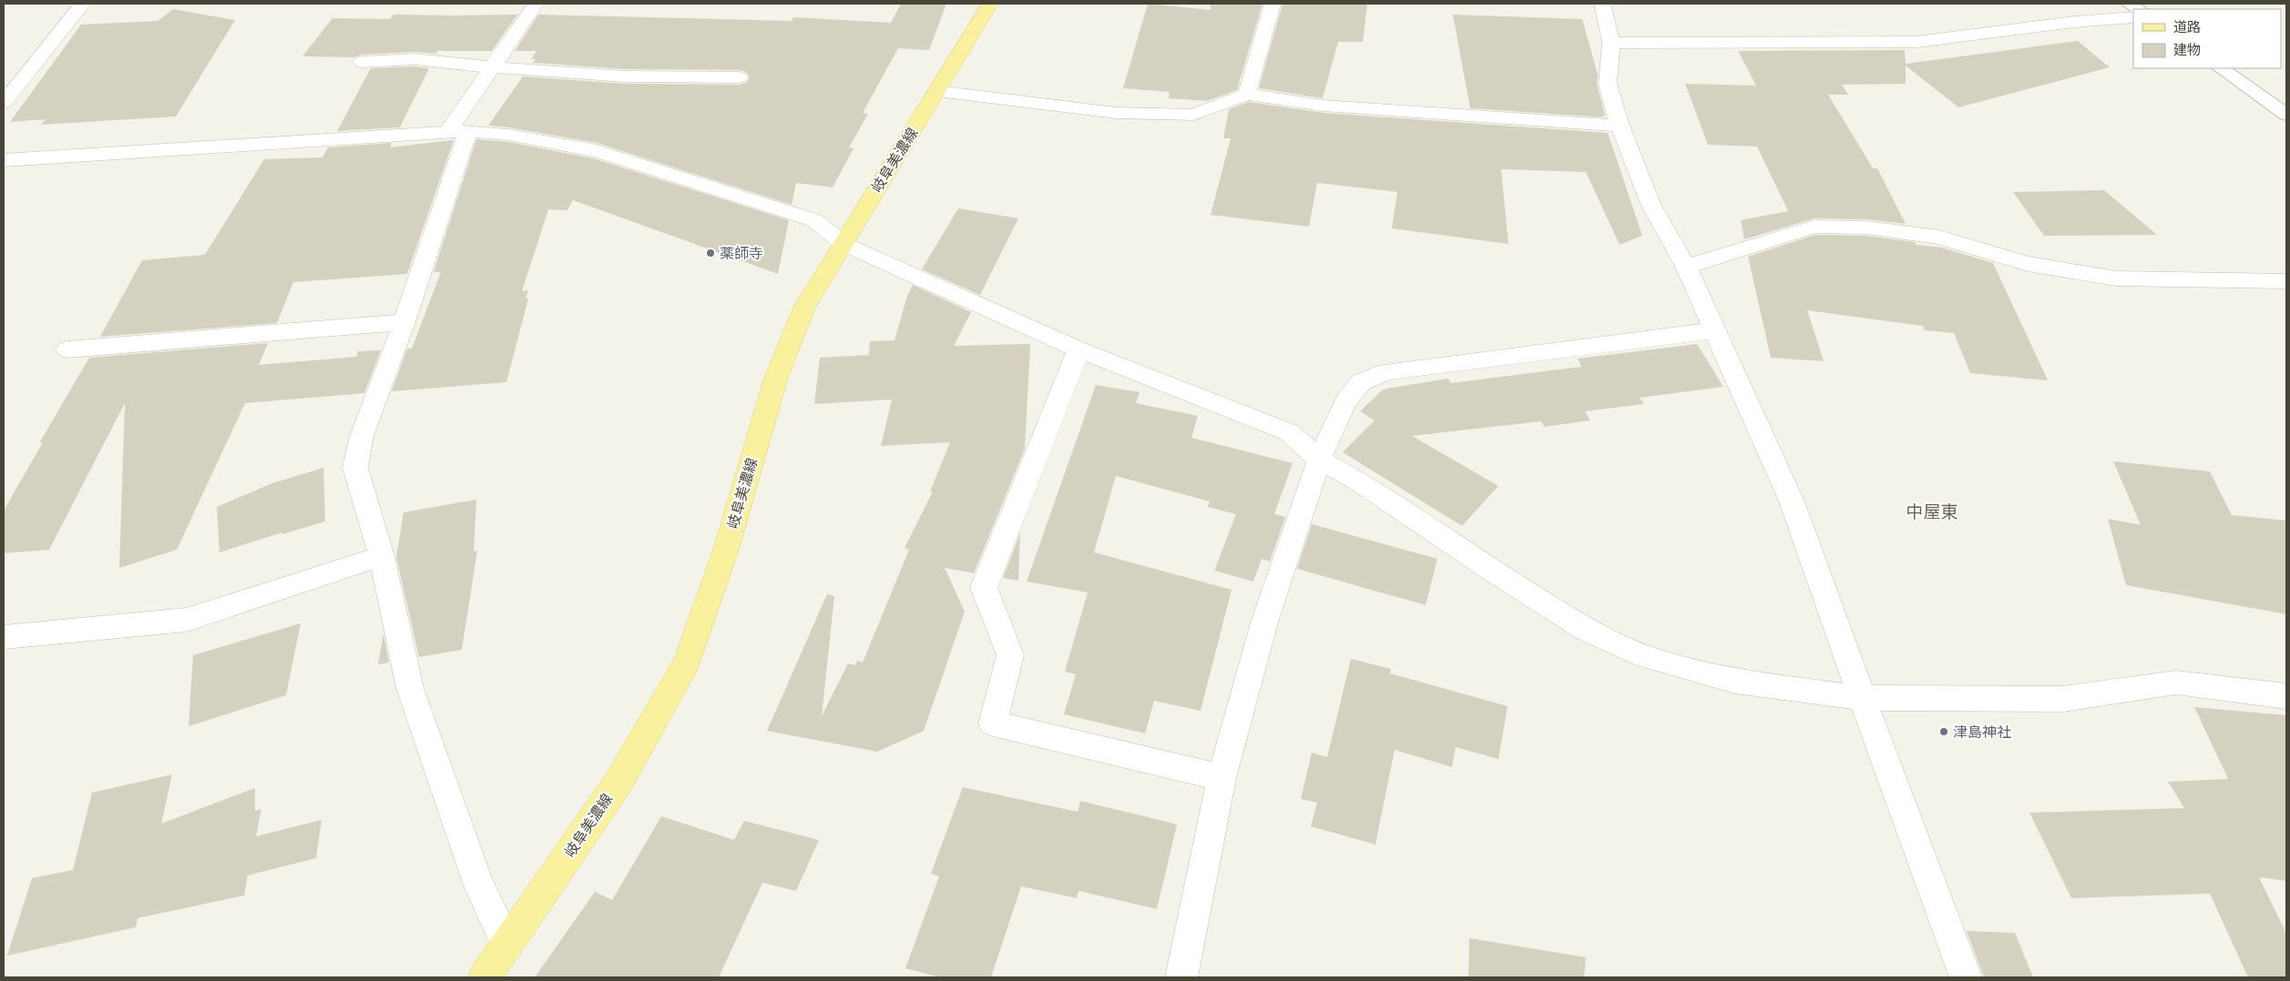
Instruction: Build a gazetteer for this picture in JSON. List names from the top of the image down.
{
  "streets": {
    "main road": ["岐阜美濃線"]
  },
  "districts": ["中屋東"],
  "places": ["薬師寺", "津島神社"],
  "legend": ["道路", "建物"]
}
